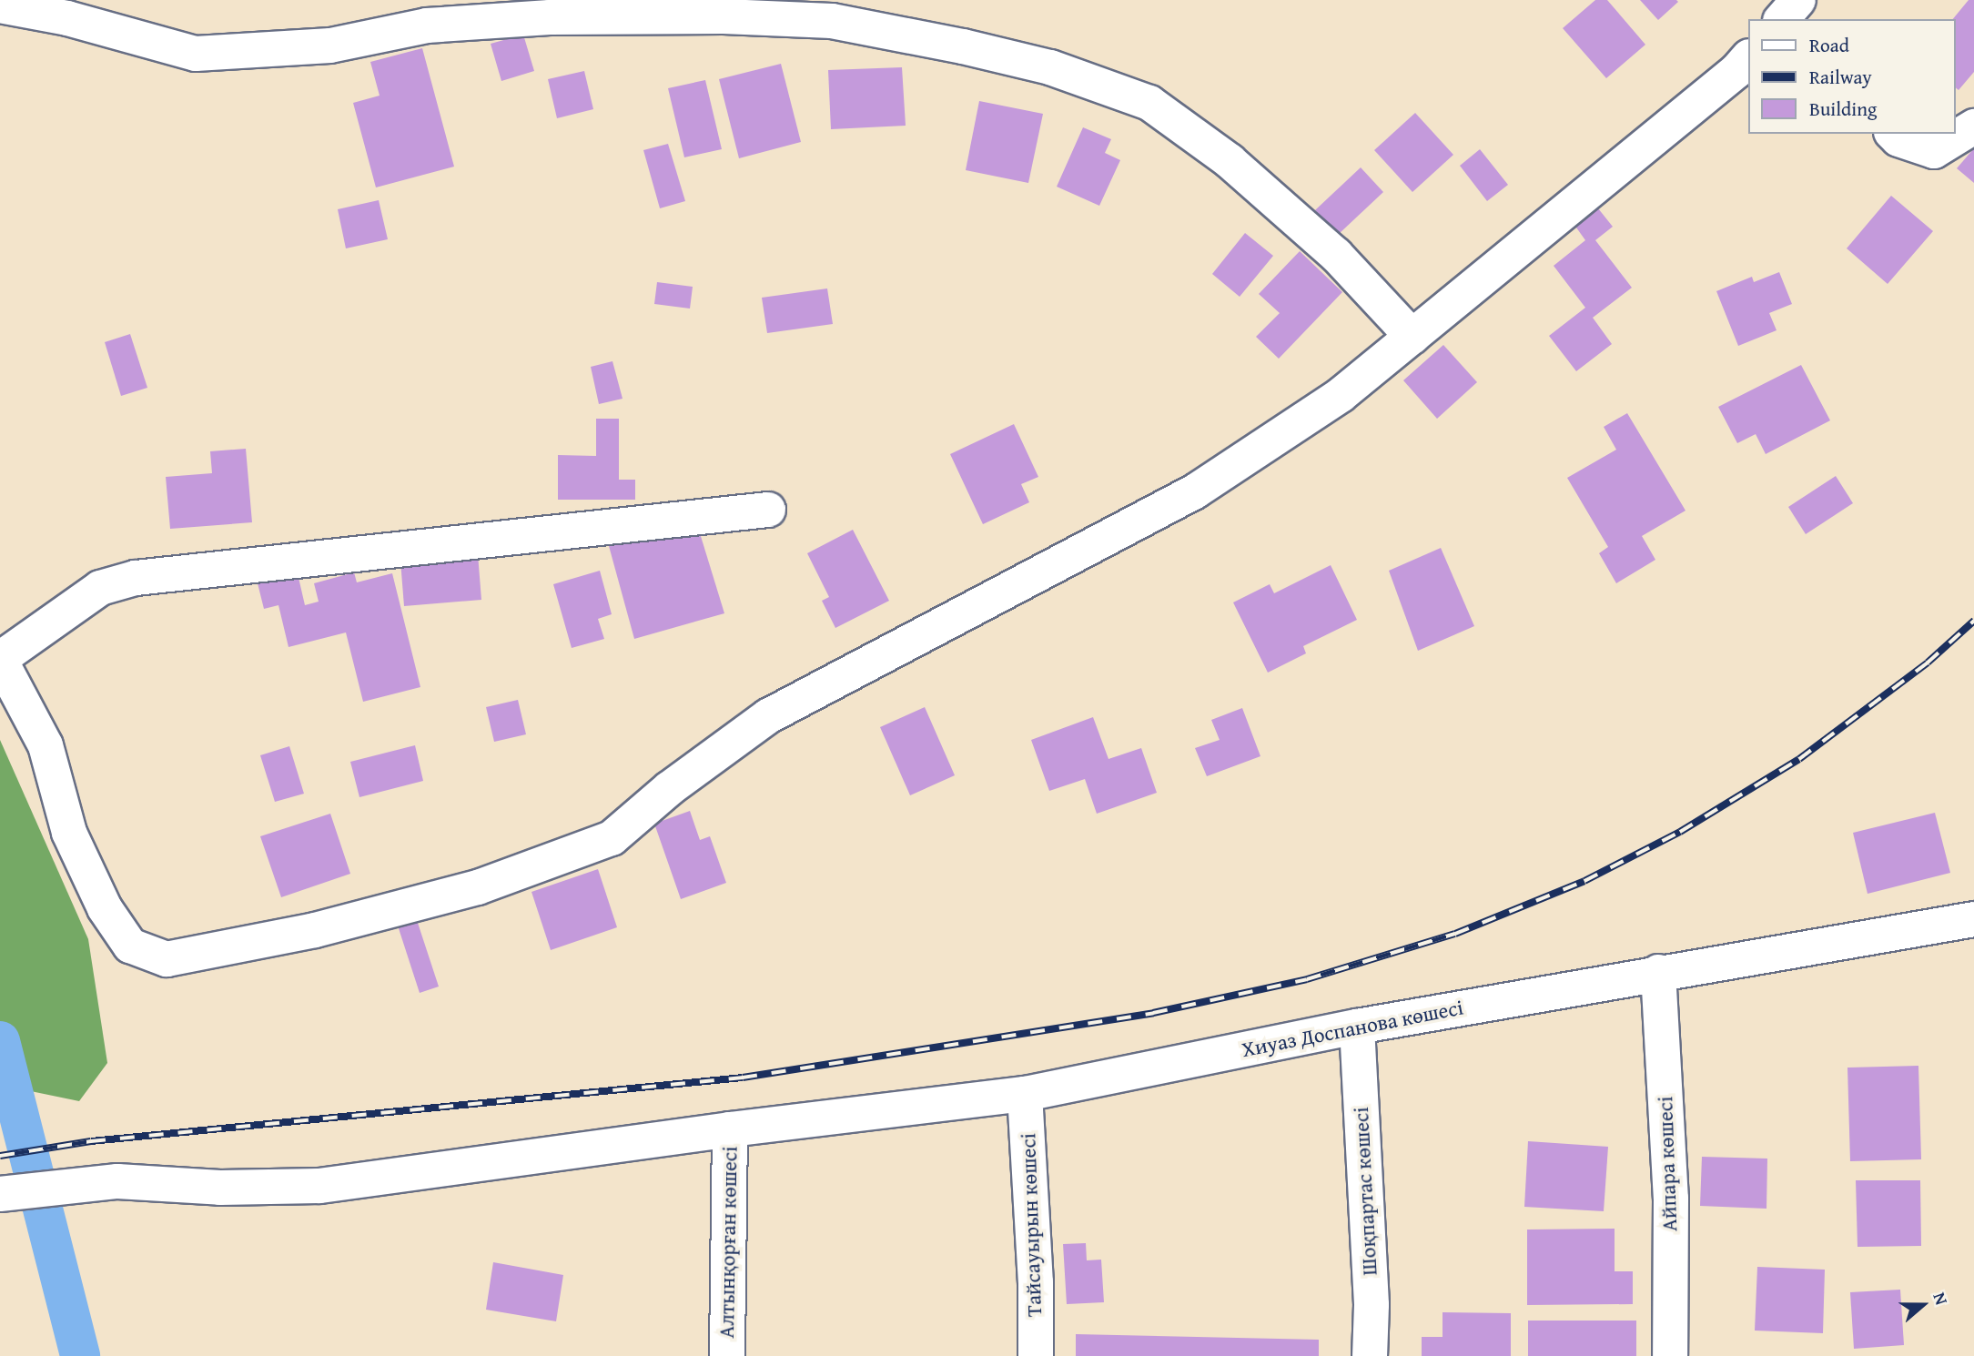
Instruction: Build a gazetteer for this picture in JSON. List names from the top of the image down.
{
  "streets": {
    "street": [
      "Хиуаз Доспанова көшесі",
      "Айпара көшесі",
      "Шоқпартас көшесі",
      "Тайсауырын көшесі",
      "Алтынқорған көшесі"
    ]
  },
  "crossings": [
    ["Хиуаз Доспанова көшесі", "Айпара көшесі"],
    ["Хиуаз Доспанова көшесі", "Шоқпартас көшесі"],
    ["Хиуаз Доспанова көшесі", "Тайсауырын көшесі"],
    ["Хиуаз Доспанова көшесі", "Алтынқорған көшесі"]
  ],
  "legend": ["Road", "Railway", "Building"],
  "north": "right"
}
